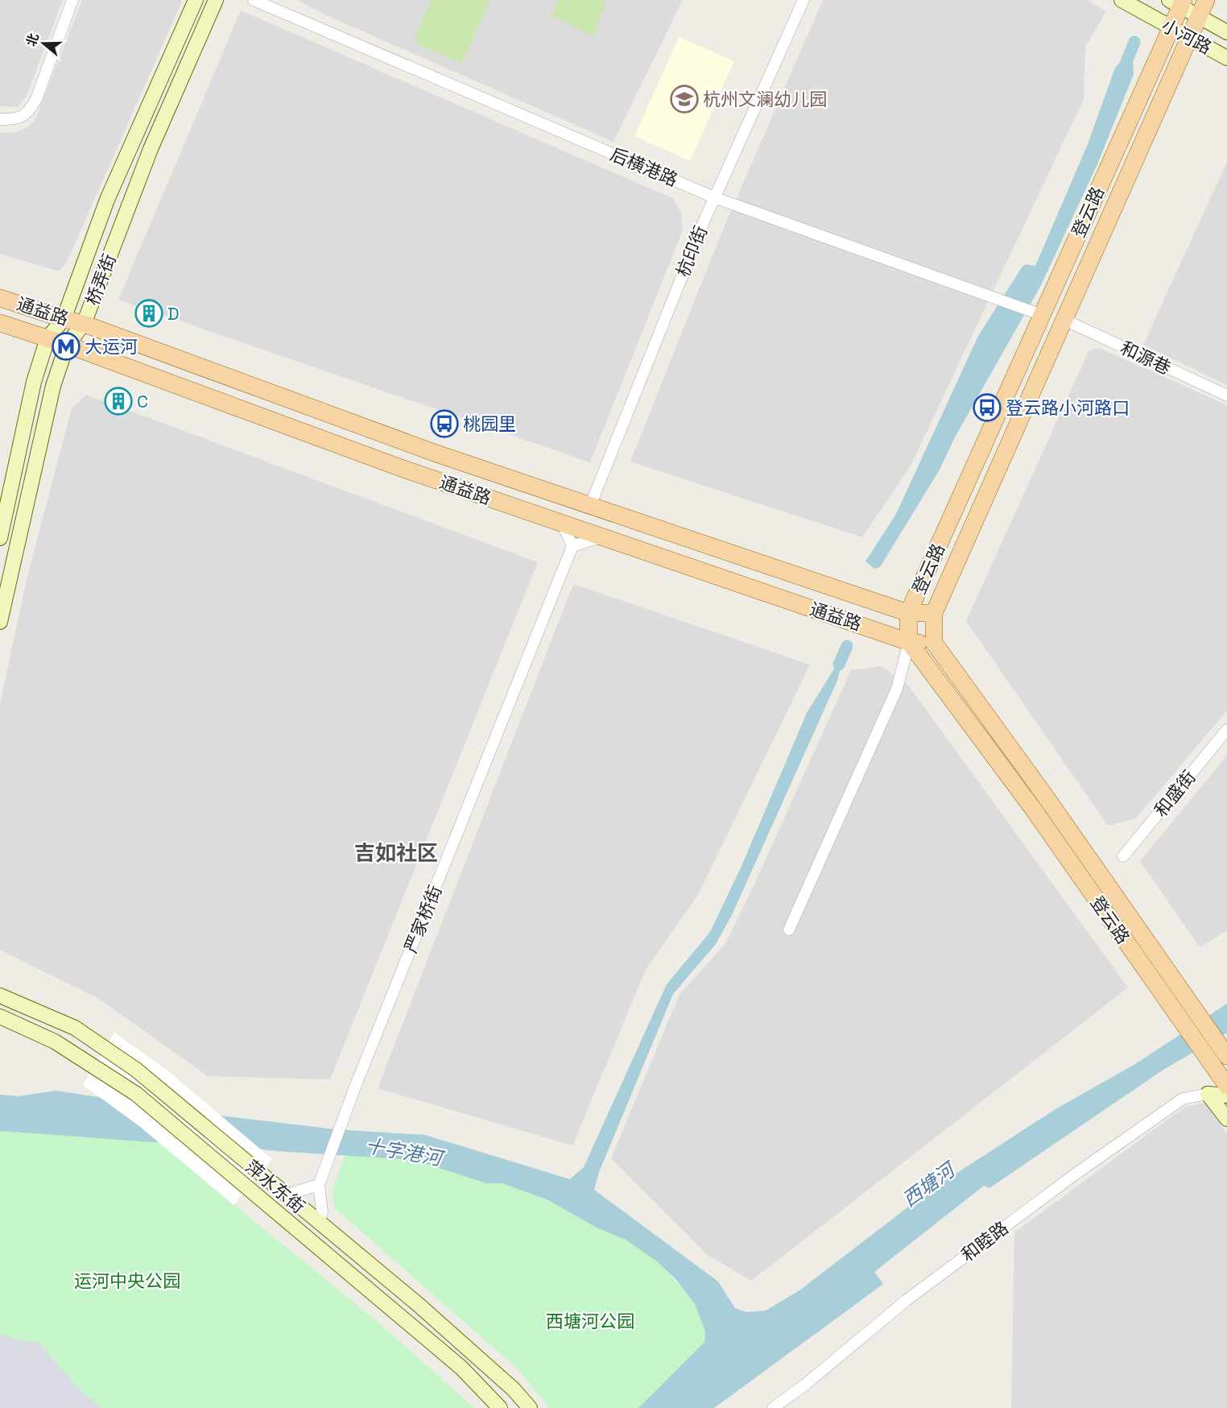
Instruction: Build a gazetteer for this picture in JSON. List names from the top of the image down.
{
  "streets": {
    "main road": [
      "小河路",
      "登云路",
      "桥弄街",
      "通益路",
      "萍水东街"
    ],
    "street": [
      "后横港路",
      "杭印街",
      "和源巷",
      "和盛街",
      "严家桥街",
      "和睦路"
    ]
  },
  "crossings": [
    ["小河路", "登云路"],
    ["后横港路", "登云路"],
    ["后横港路", "杭印街"],
    ["登云路", "通益路"],
    ["登云路", "和源巷"],
    ["杭印街", "通益路"],
    ["桥弄街", "通益路"],
    ["严家桥街", "萍水东街"]
  ],
  "districts": ["吉如社区"],
  "water": ["十字港河", "西塘河"],
  "parks": ["运河中央公园", "西塘河公园"],
  "places": {
    "school or university": ["杭州文澜幼儿园"],
    "building": ["D", "C"],
    "metro station": ["大运河"],
    "bus stop": ["登云路小河路口", "桃园里"]
  },
  "north": "left"
}
